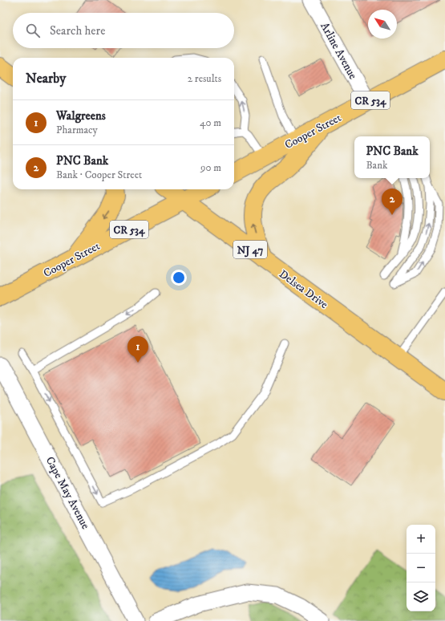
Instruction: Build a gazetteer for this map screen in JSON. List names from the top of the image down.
{
  "streets": {
    "main road": [
      "CR 534",
      "Cooper Street",
      "NJ 47",
      "Delsea Drive"
    ],
    "street": ["Arline Avenue", "Cape May Avenue"]
  },
  "crossings": [
    ["Arline Avenue", "Cooper Street"],
    ["Cooper Street", "Delsea Drive"]
  ],
  "north": "top left",
  "page": {
    "search": "Search here",
    "heading": ["Nearby", "2 results"],
    "list": [
      {
        "mark": "1",
        "name": "Walgreens",
        "note": "Pharmacy",
        "value": "40 m"
      },
      {
        "mark": "2",
        "name": "PNC Bank",
        "note": "Bank · Cooper Street",
        "value": "90 m"
      }
    ],
    "popup": ["PNC Bank", "Bank"],
    "pins": ["2", "1"],
    "map_buttons": ["+", "−"]
  }
}
